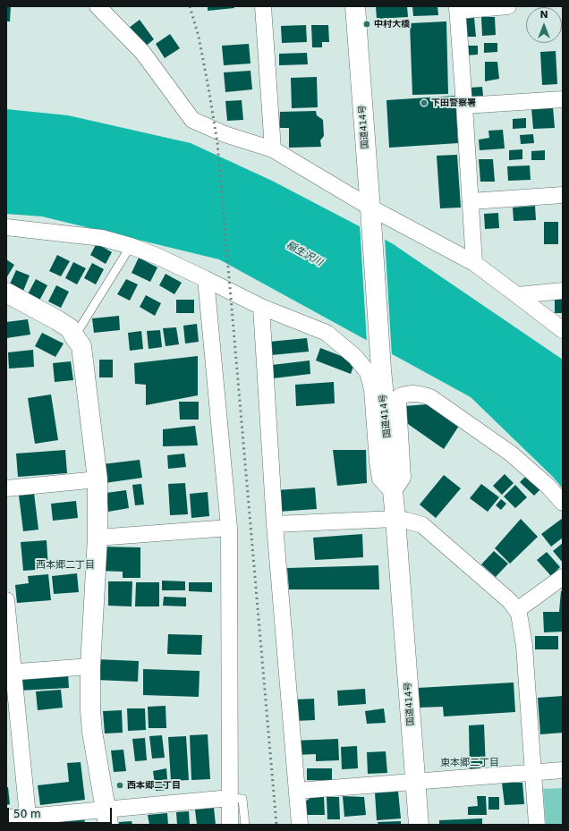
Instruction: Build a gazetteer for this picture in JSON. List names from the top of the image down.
{
  "streets": {
    "main road": ["国道414号"]
  },
  "districts": ["西本郷二丁目", "東本郷二丁目"],
  "water": ["稲生沢川"],
  "places": ["中村大橋", "下田警察署", "西本郷二丁目"],
  "scale_bar": "50 m",
  "north": "top"
}
